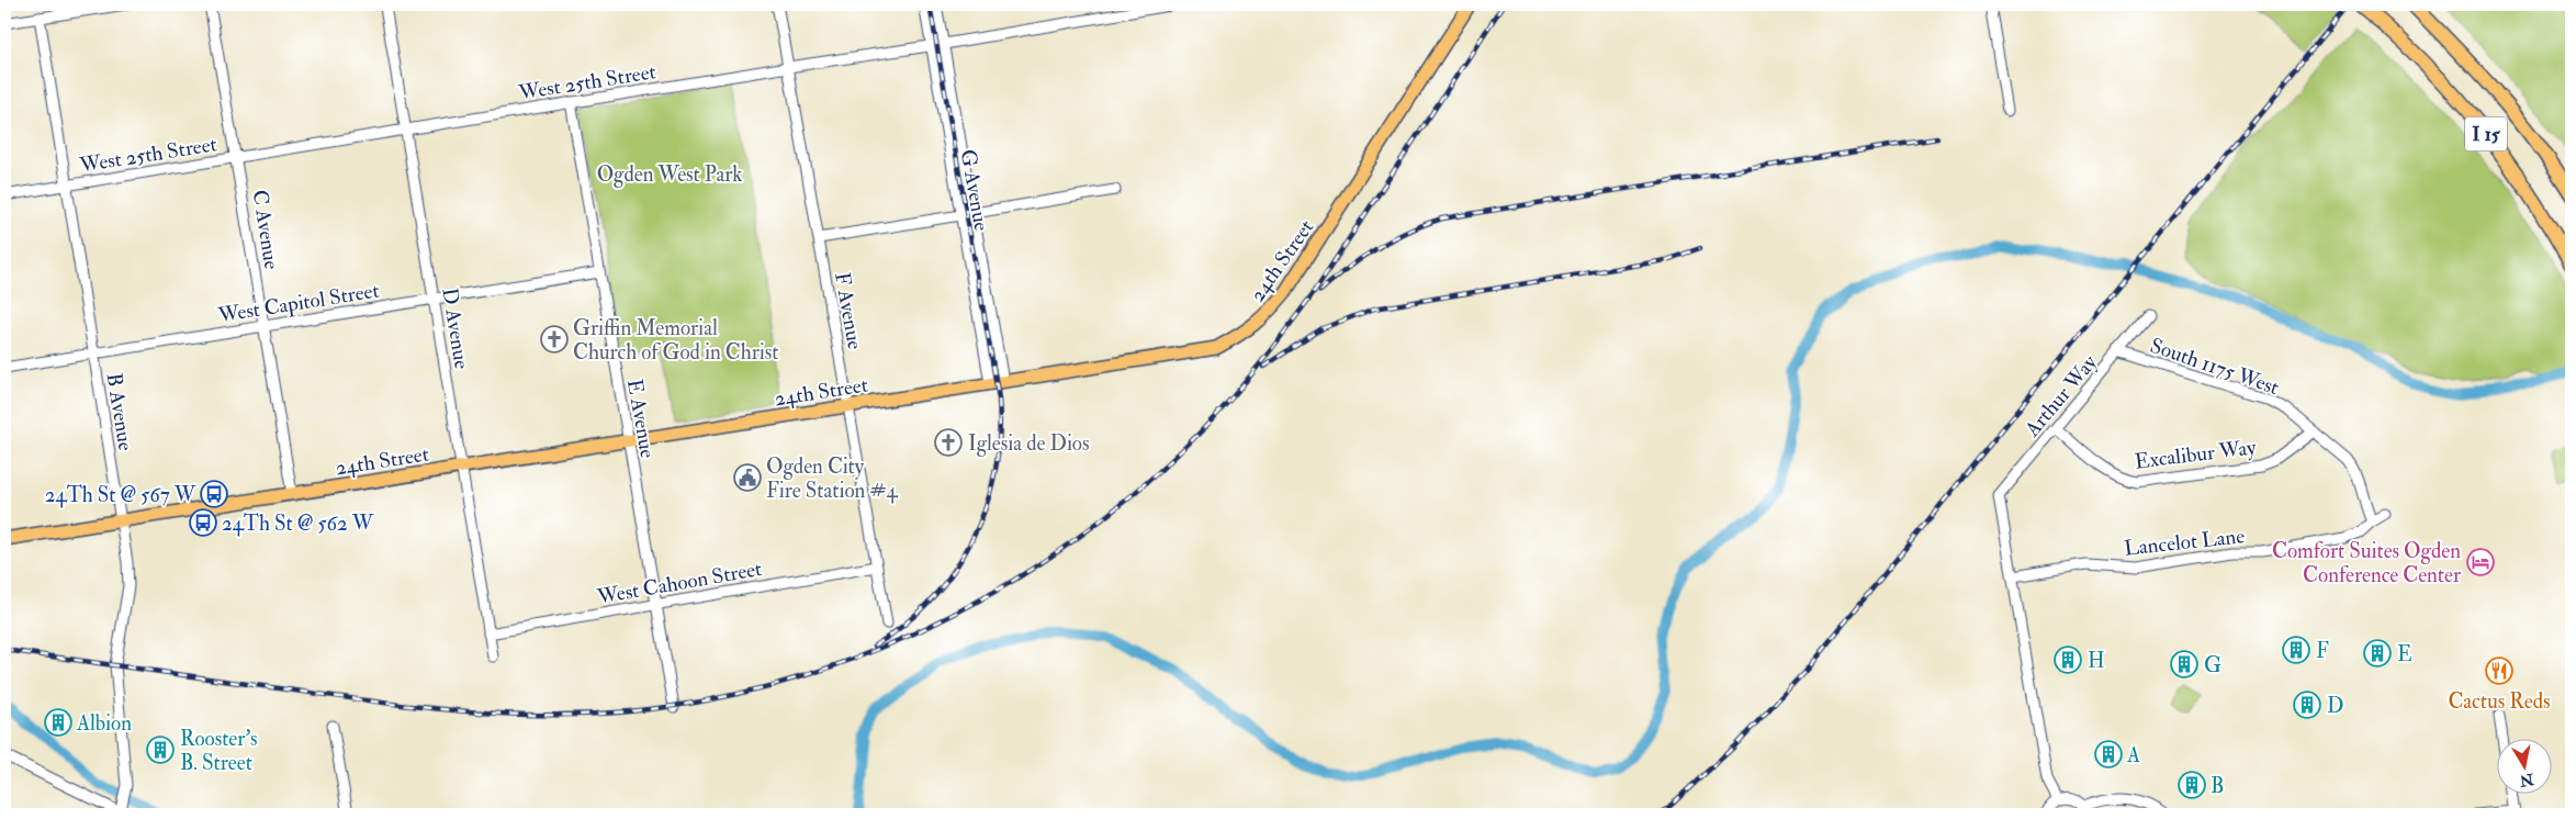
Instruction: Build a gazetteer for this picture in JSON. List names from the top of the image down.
{
  "streets": {
    "highway": ["I 15"],
    "main road": ["24th Street"],
    "street": [
      "West 25th Street",
      "G Avenue",
      "C Avenue",
      "West Capitol Street",
      "F Avenue",
      "D Avenue",
      "South 1175 West",
      "Arthur Way",
      "B Avenue",
      "E Avenue",
      "Excalibur Way",
      "Lancelot Lane",
      "West Cahoon Street"
    ]
  },
  "crossings": [
    ["West 25th Street", "G Avenue"],
    ["West 25th Street", "C Avenue"],
    ["West 25th Street", "F Avenue"],
    ["West 25th Street", "D Avenue"],
    ["West 25th Street", "B Avenue"],
    ["West 25th Street", "E Avenue"],
    ["G Avenue", "24th Street"],
    ["C Avenue", "24th Street"],
    ["C Avenue", "West Capitol Street"],
    ["24th Street", "F Avenue"],
    ["24th Street", "D Avenue"],
    ["24th Street", "B Avenue"],
    ["24th Street", "E Avenue"],
    ["West Capitol Street", "D Avenue"],
    ["West Capitol Street", "B Avenue"],
    ["West Capitol Street", "E Avenue"],
    ["F Avenue", "West Cahoon Street"],
    ["D Avenue", "West Cahoon Street"],
    ["South 1175 West", "Arthur Way"],
    ["South 1175 West", "Excalibur Way"],
    ["South 1175 West", "Lancelot Lane"],
    ["Arthur Way", "Excalibur Way"],
    ["Arthur Way", "Lancelot Lane"],
    ["E Avenue", "West Cahoon Street"]
  ],
  "parks": ["Ogden West Park"],
  "places": {
    "church": ["Griffin Memorial Church of God in Christ", "Iglesia de Dios"],
    "public building": ["Ogden City Fire Station #4"],
    "bus stop": ["24Th St @ 567 W", "24Th St @ 562 W"],
    "hotel": ["Comfort Suites Ogden Conference Center"],
    "building": [
      "F",
      "E",
      "H",
      "G",
      "D",
      "Albion",
      "Rooster's B. Street",
      "A",
      "B"
    ],
    "restaurant": ["Cactus Reds"]
  },
  "north": "bottom"
}
